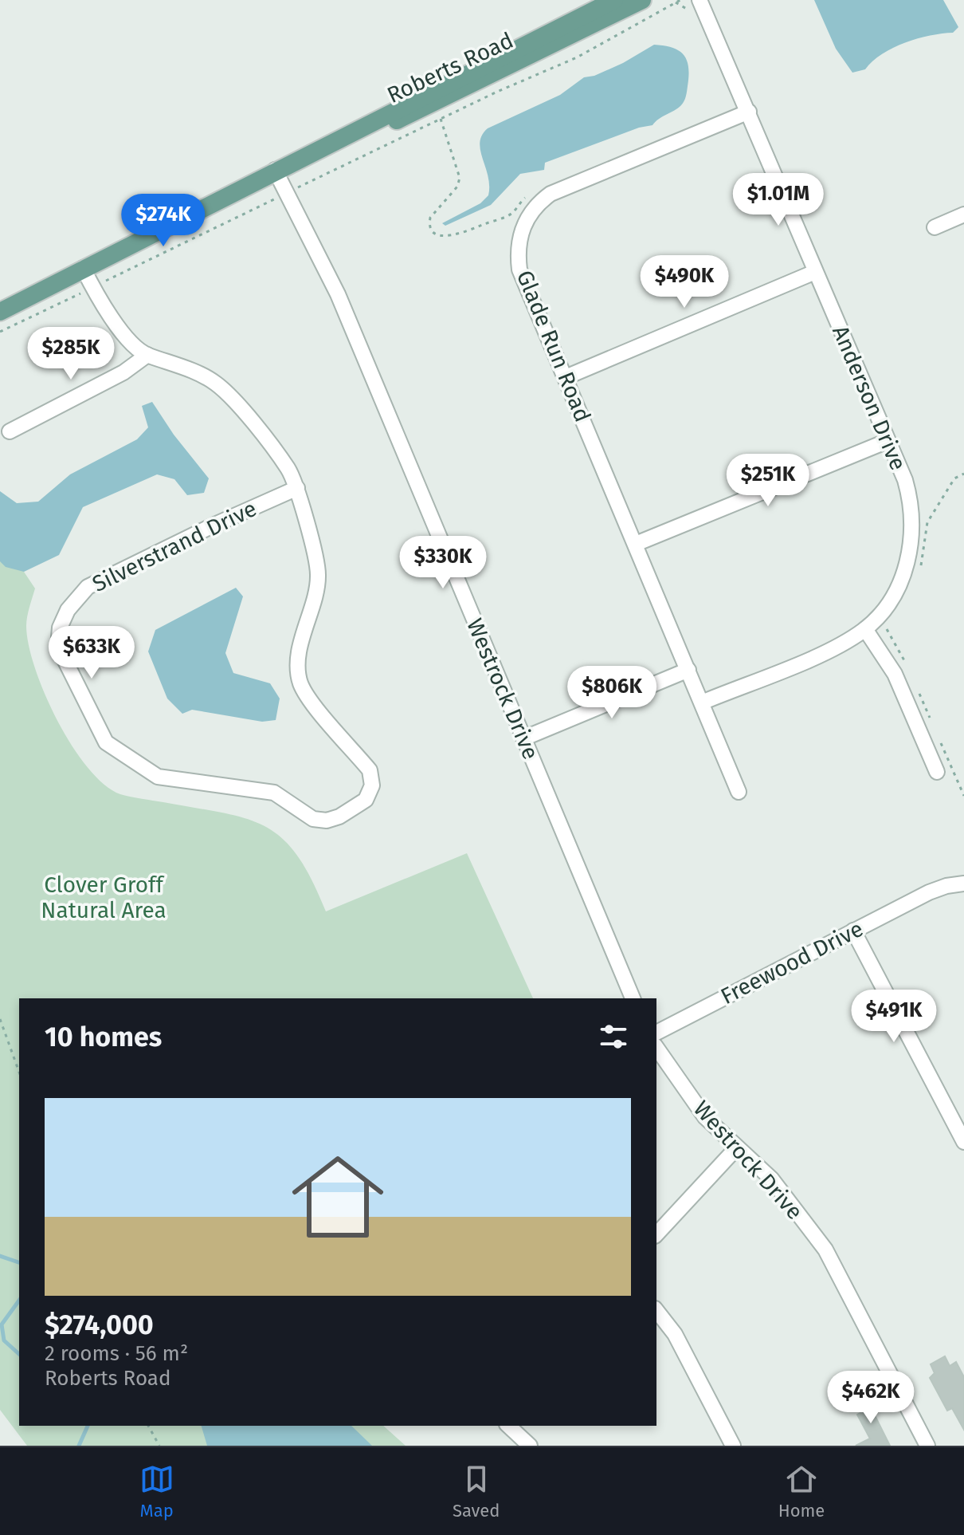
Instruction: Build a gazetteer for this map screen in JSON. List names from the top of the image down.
{
  "streets": {
    "main road": ["Roberts Road"],
    "street": [
      "Glade Run Road",
      "Anderson Drive",
      "Silverstrand Drive",
      "Westrock Drive",
      "Freewood Drive"
    ]
  },
  "crossings": [
    ["Roberts Road", "Westrock Drive"],
    ["Glade Run Road", "Anderson Drive"]
  ],
  "parks": ["Clover Groff Natural Area"],
  "page": {
    "price": [
      "$1.01M",
      "$274K",
      "$490K",
      "$285K",
      "$251K",
      "$330K",
      "$633K",
      "$806K",
      "$491K",
      "$462K"
    ],
    "heading": "10 homes",
    "list": [
      {
        "name": "$274,000",
        "note": "2 rooms · 56 m² · Roberts Road"
      }
    ],
    "tabs": ["Map", "Saved", "Home"]
  }
}
